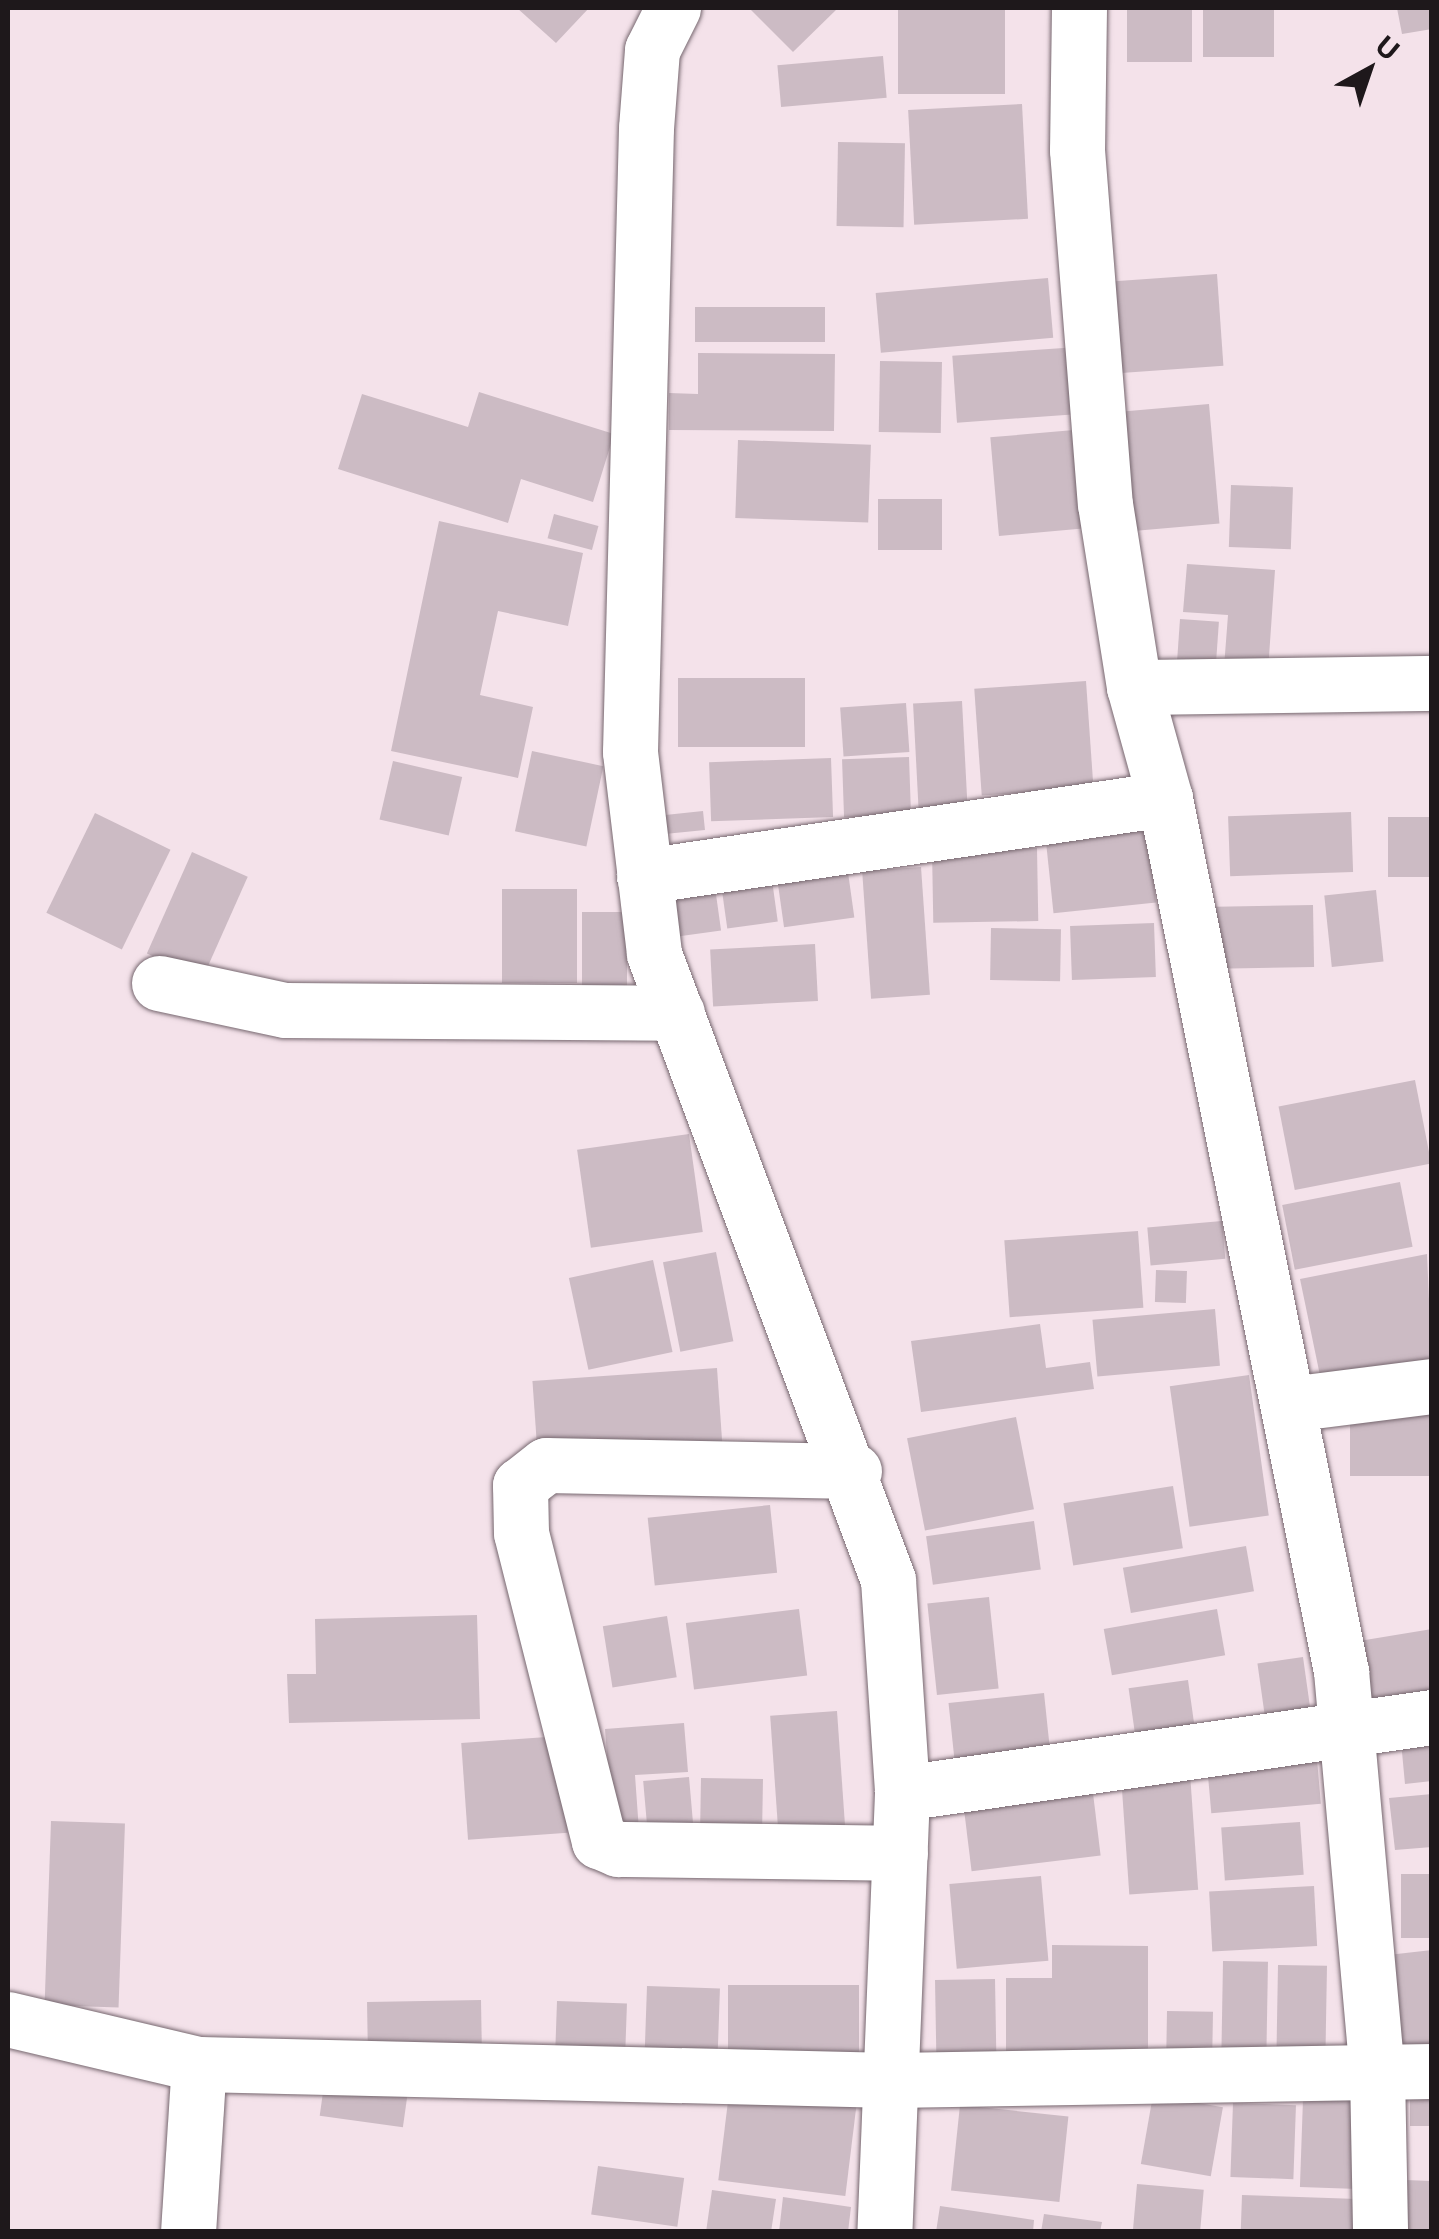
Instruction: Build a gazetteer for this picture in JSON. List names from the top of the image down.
{
  "north": "top right"
}
